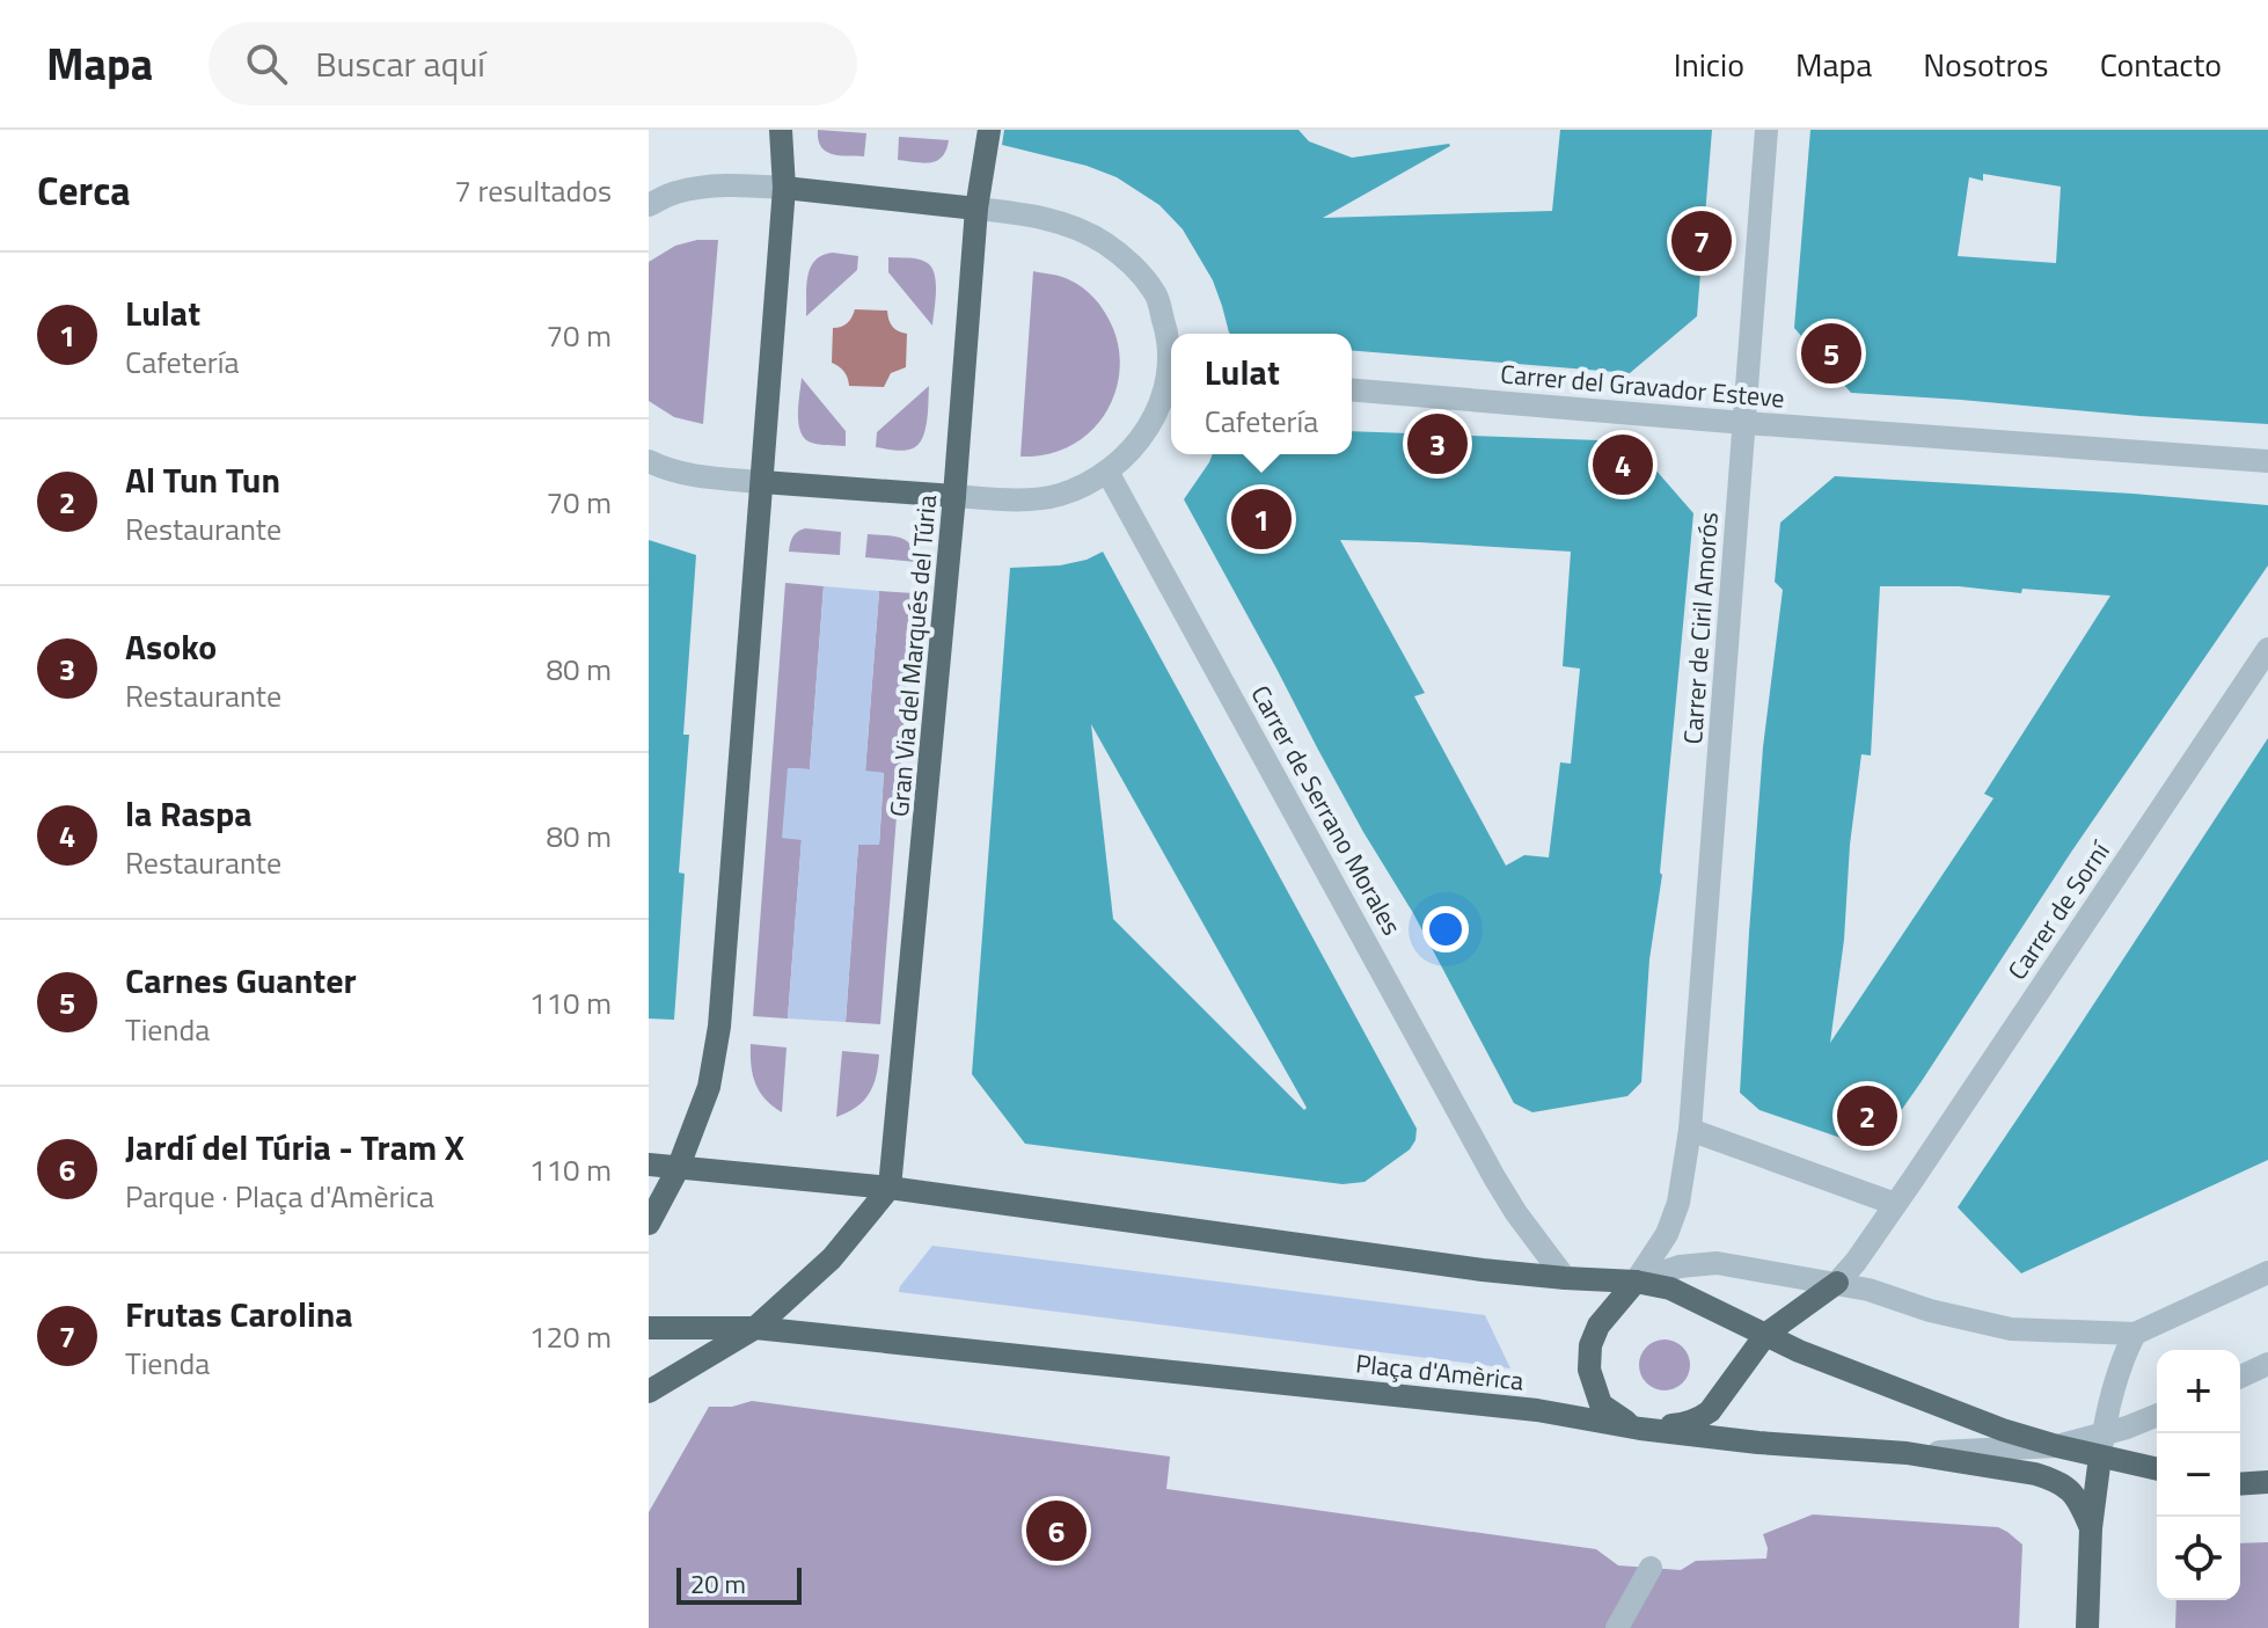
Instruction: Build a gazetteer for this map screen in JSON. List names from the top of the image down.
{
  "streets": {
    "main road": ["Gran Via del Marqués del Túria", "Plaça d'Amèrica"],
    "street": [
      "Carrer del Gravador Esteve",
      "Carrer de Ciril Amorós",
      "Carrer de Serrano Morales",
      "Carrer de Sorní"
    ]
  },
  "crossings": [
    ["Carrer del Gravador Esteve", "Carrer de Ciril Amorós"]
  ],
  "scale_bar": "20 m",
  "page": {
    "header": "Mapa",
    "search": "Buscar aquí",
    "nav": [
      "Inicio",
      "Mapa",
      "Nosotros",
      "Contacto"
    ],
    "heading": ["Cerca", "7 resultados"],
    "pins": [
      "7",
      "5",
      "3",
      "4",
      "1",
      "2",
      "6"
    ],
    "list": [
      {
        "mark": "1",
        "name": "Lulat",
        "note": "Cafetería",
        "value": "70 m"
      },
      {
        "mark": "2",
        "name": "Al Tun Tun",
        "note": "Restaurante",
        "value": "70 m"
      },
      {
        "mark": "3",
        "name": "Asoko",
        "note": "Restaurante",
        "value": "80 m"
      },
      {
        "mark": "4",
        "name": "la Raspa",
        "note": "Restaurante",
        "value": "80 m"
      },
      {
        "mark": "5",
        "name": "Carnes Guanter",
        "note": "Tienda",
        "value": "110 m"
      },
      {
        "mark": "6",
        "name": "Jardí del Túria - Tram X",
        "note": "Parque · Plaça d'Amèrica",
        "value": "110 m"
      },
      {
        "mark": "7",
        "name": "Frutas Carolina",
        "note": "Tienda",
        "value": "120 m"
      }
    ],
    "popup": ["Lulat", "Cafetería"],
    "map_buttons": ["+", "−"],
    "scale": "20 m"
  }
}
